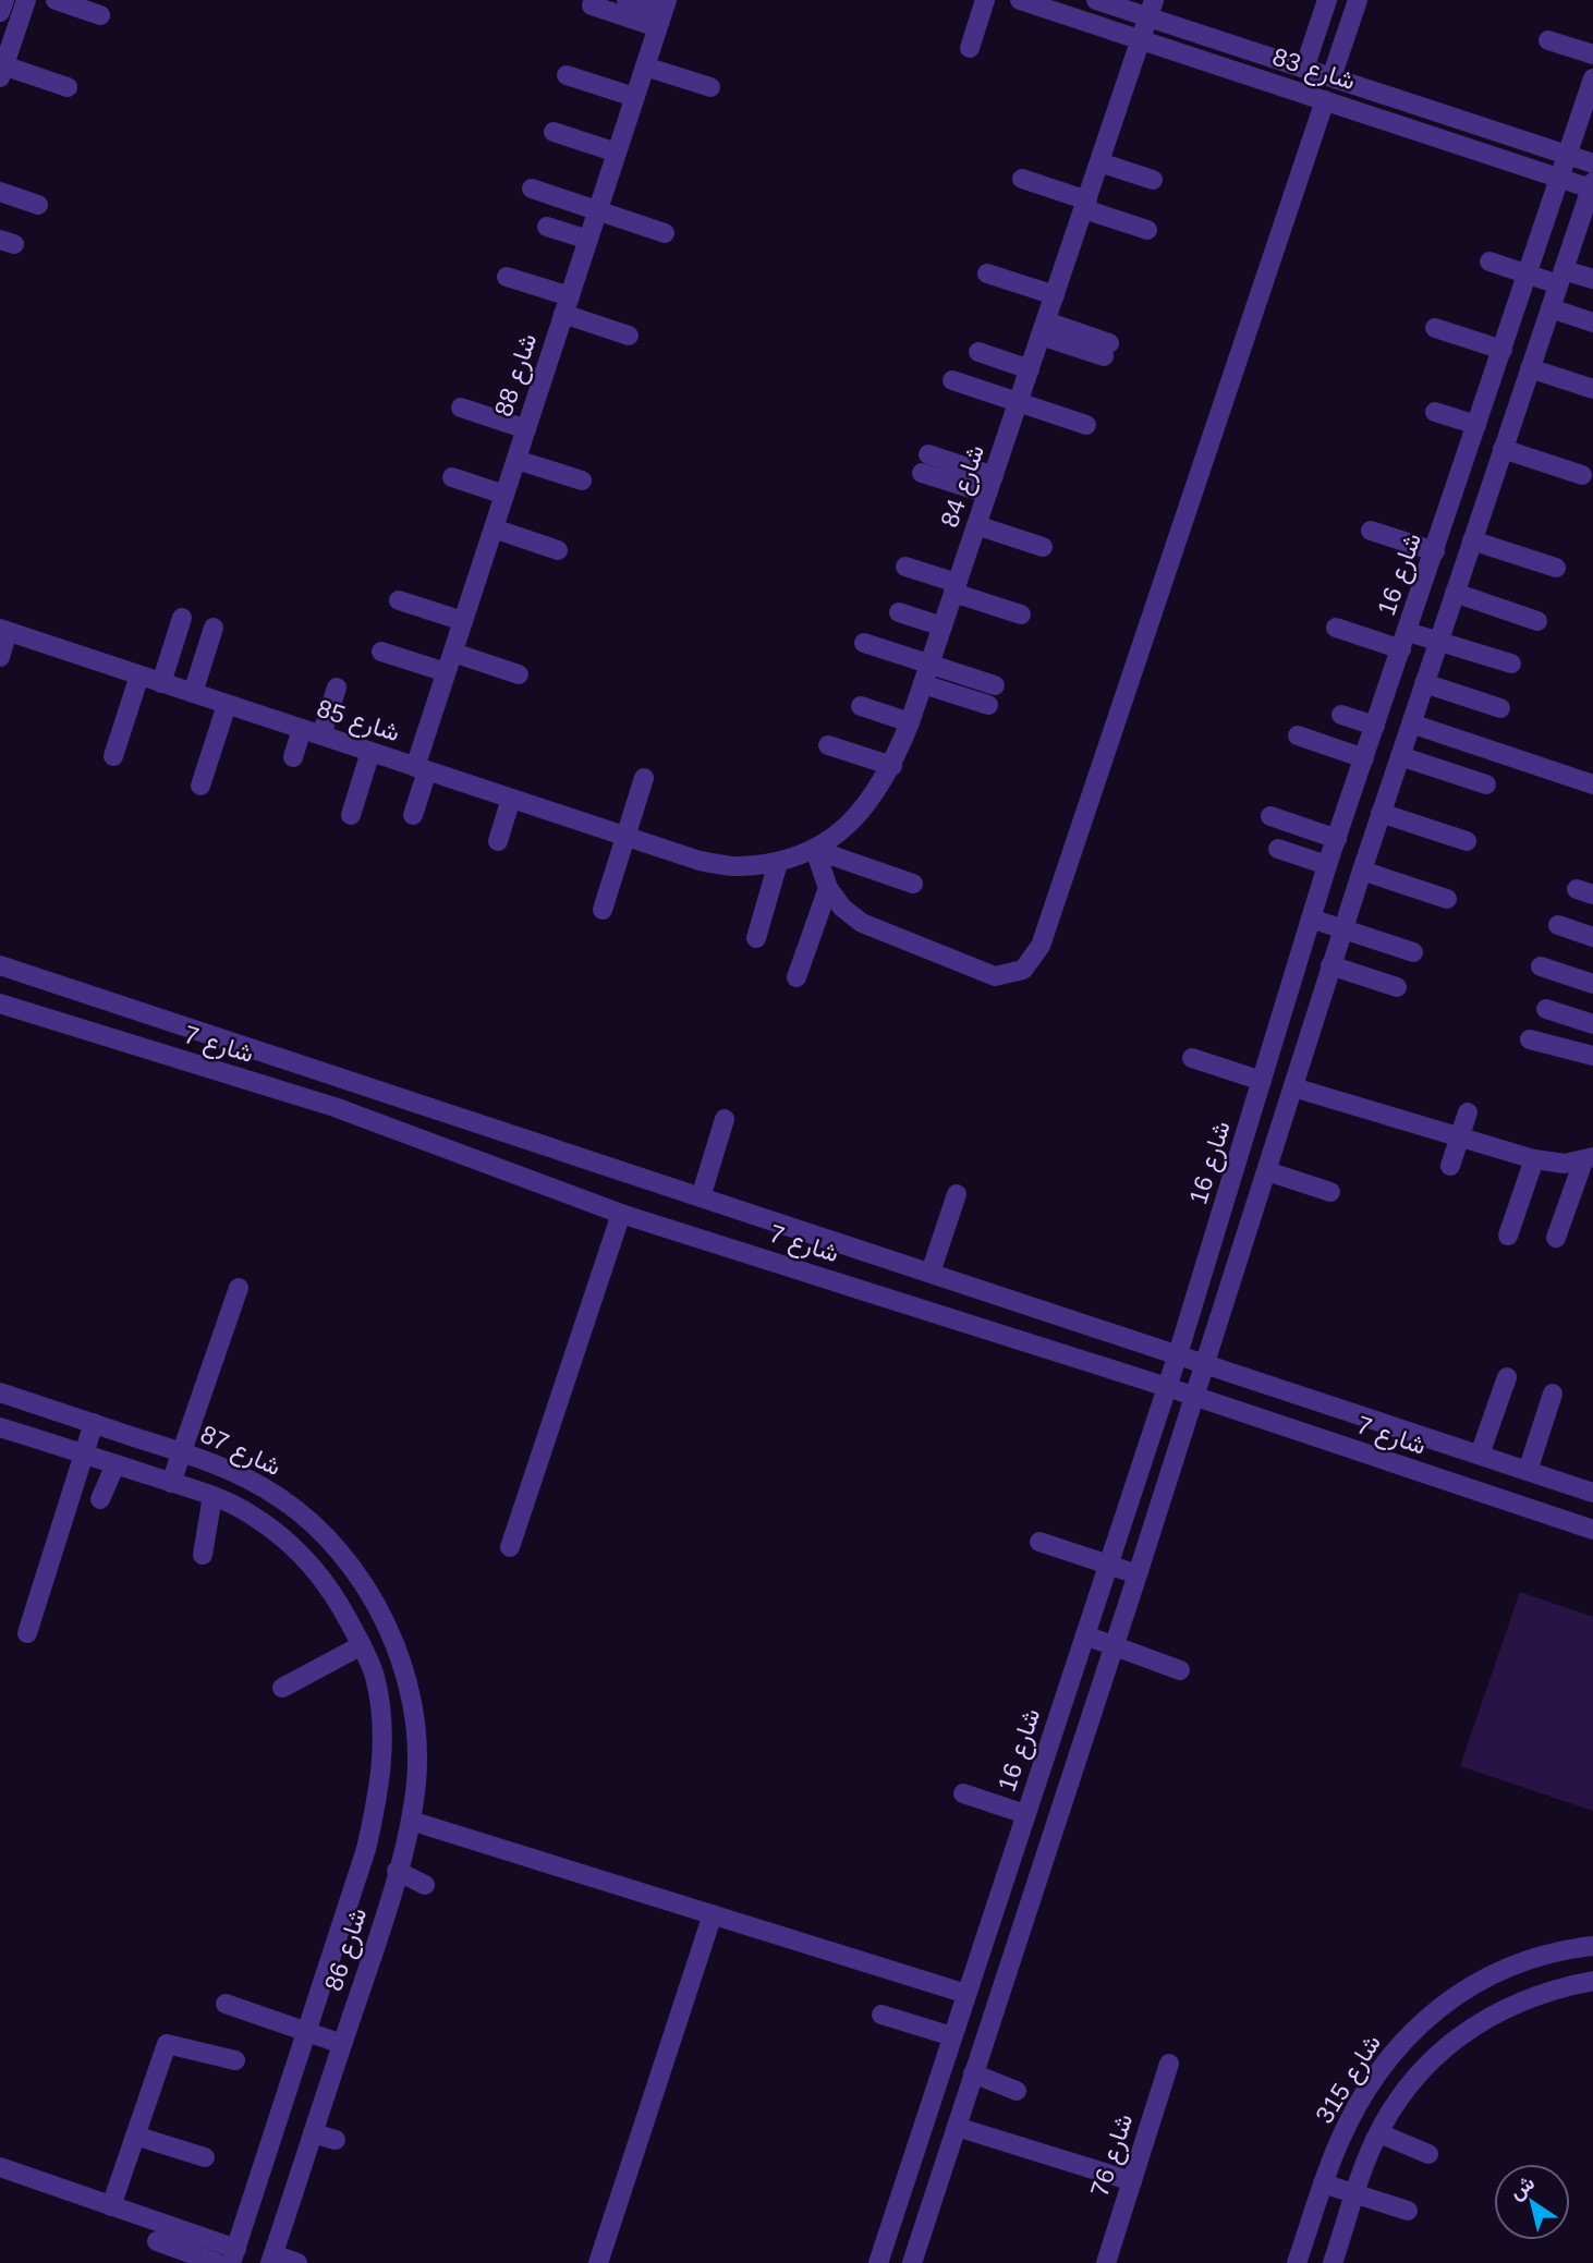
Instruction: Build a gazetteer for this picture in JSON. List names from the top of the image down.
{
  "streets": {
    "street": [
      "شارع 83",
      "شارع 88",
      "شارع 84",
      "شارع 16",
      "شارع 85",
      "شارع 7",
      "شارع 87",
      "شارع 86",
      "شارع 315",
      "شارع 76"
    ]
  },
  "crossings": [
    ["شارع 83", "شارع 84"],
    ["شارع 83", "شارع 16"],
    ["شارع 88", "شارع 85"],
    ["شارع 84", "شارع 85"],
    ["شارع 16", "شارع 7"],
    ["شارع 87", "شارع 86"]
  ],
  "north": "top left"
}
